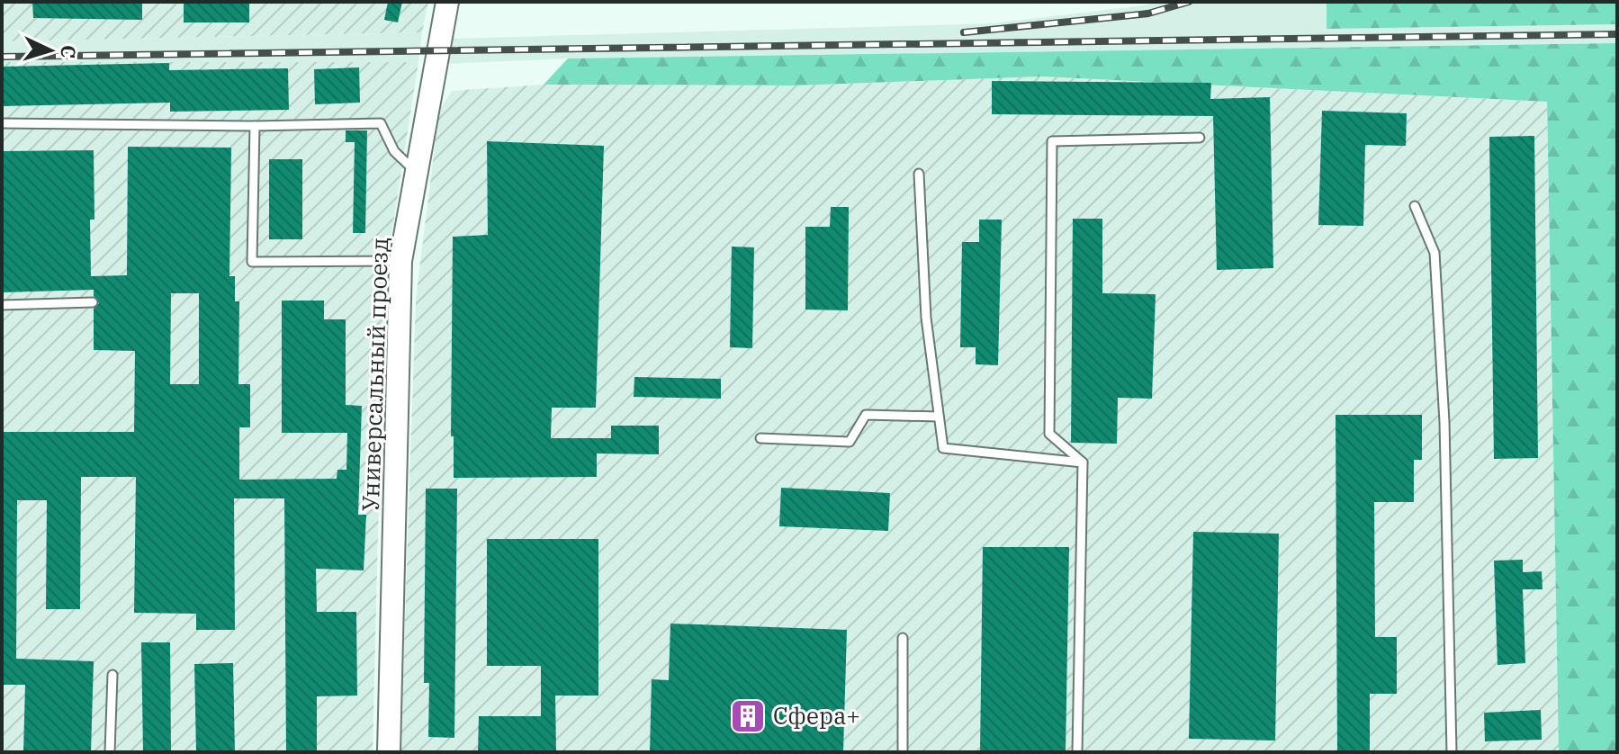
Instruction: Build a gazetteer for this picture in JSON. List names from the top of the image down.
{
  "streets": {
    "street": ["Универсальный проезд"]
  },
  "places": {
    "building": ["Сфера+"]
  },
  "north": "right"
}
